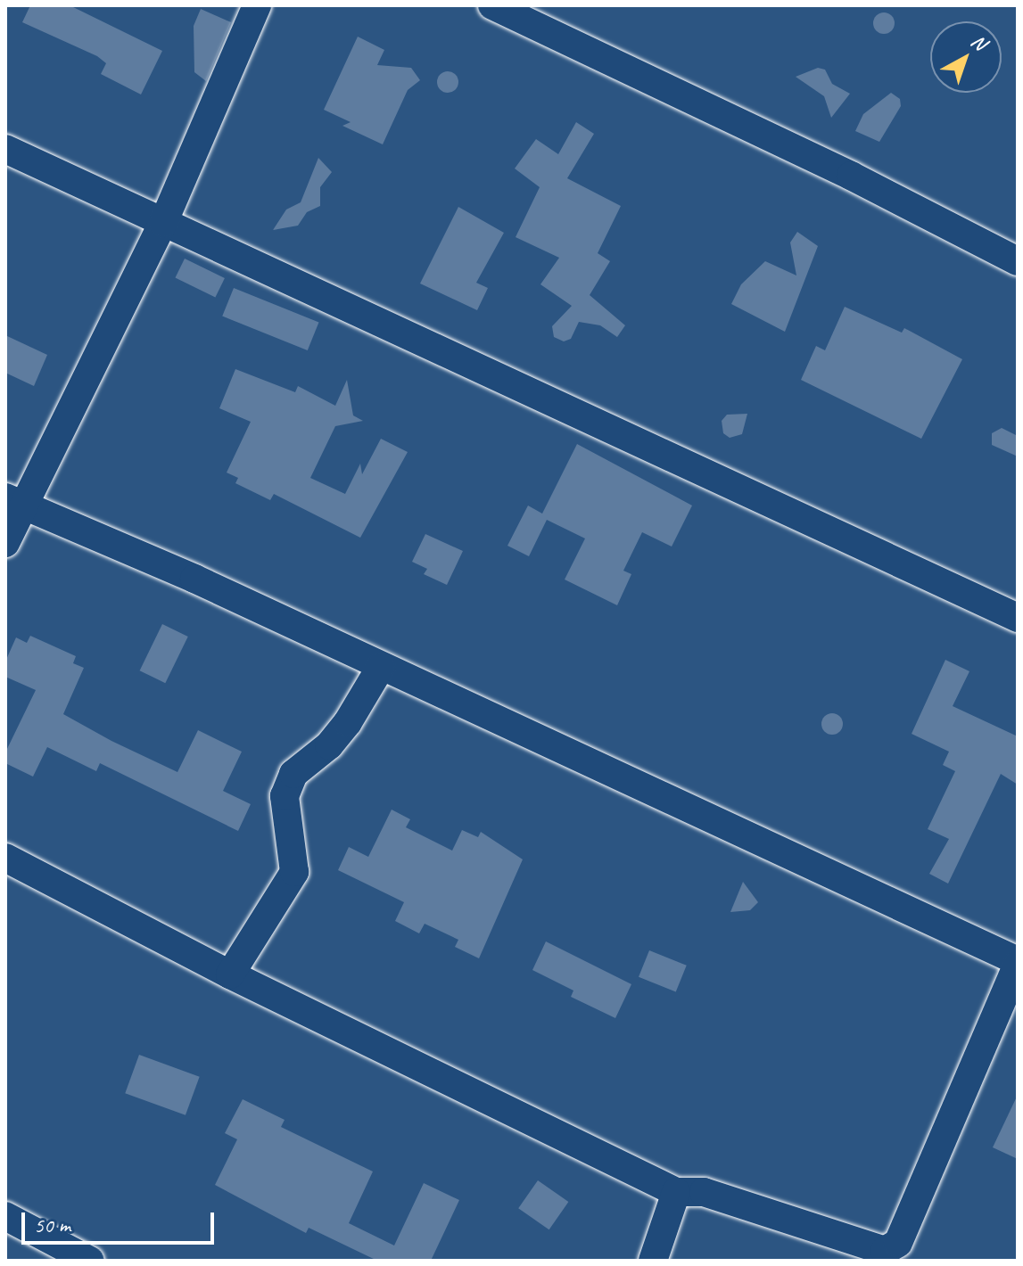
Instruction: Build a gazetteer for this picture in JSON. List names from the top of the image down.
{
  "scale_bar": "50 m",
  "north": "top right"
}
